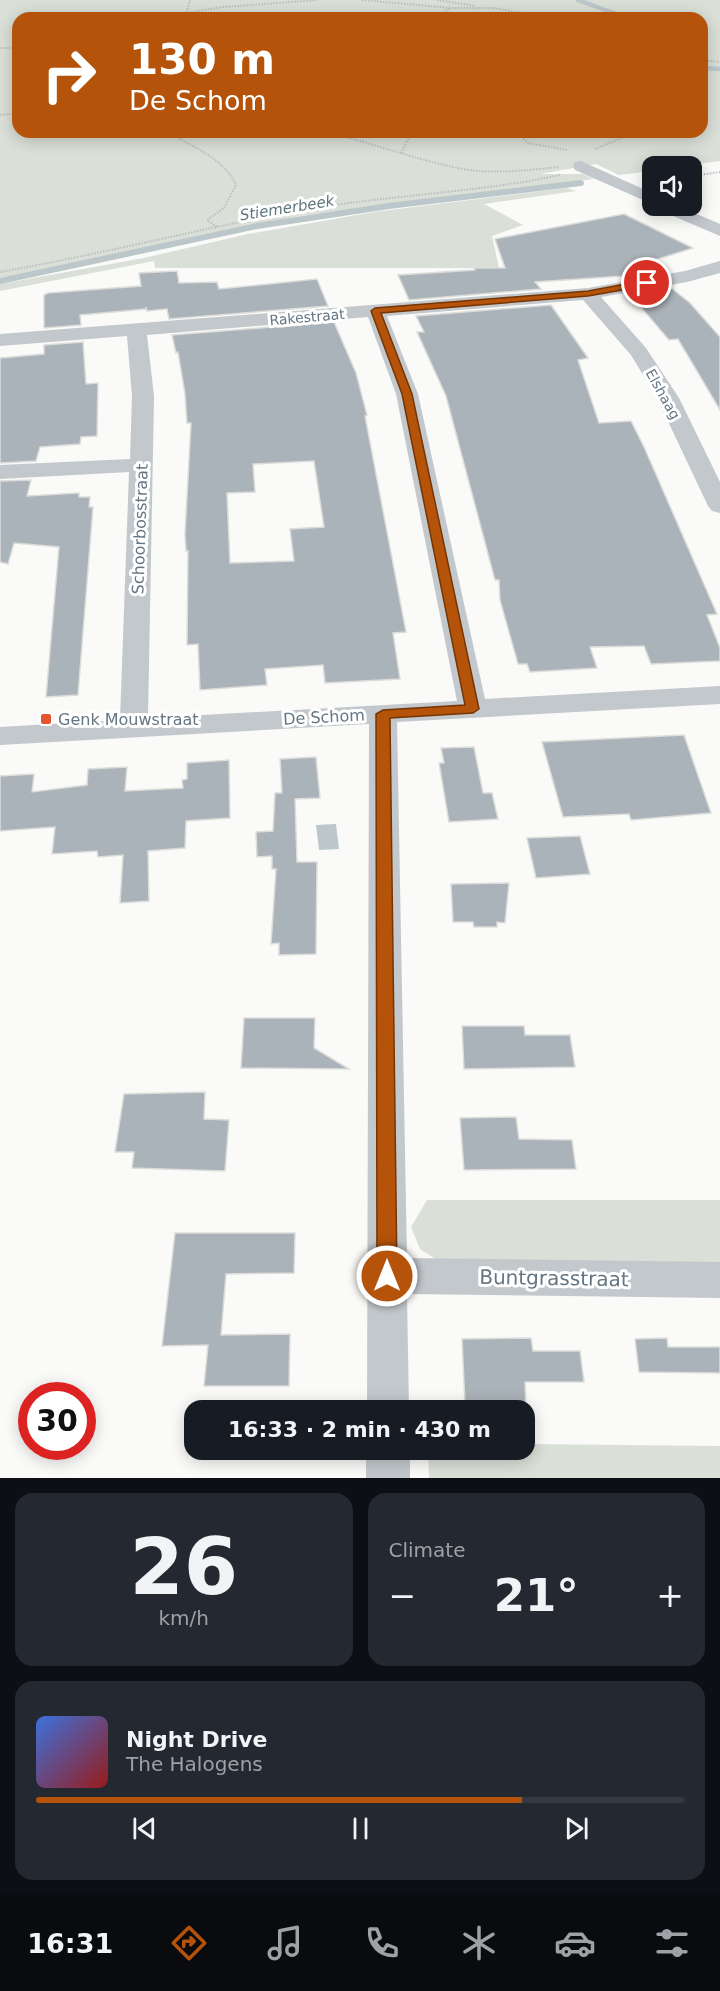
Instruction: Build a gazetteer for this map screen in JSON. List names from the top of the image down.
{
  "streets": {
    "street": [
      "Rakestraat",
      "Elshaag",
      "Schoorbosstraat",
      "De Schom",
      "Buntgrasstraat"
    ]
  },
  "crossings": [
    ["Rakestraat", "Elshaag"],
    ["Rakestraat", "Schoorbosstraat"],
    ["Schoorbosstraat", "De Schom"]
  ],
  "water": ["Stiemerbeek"],
  "places": {
    "transit": ["Genk Mouwstraat"]
  },
  "page": {
    "turn": ["130 m", "De Schom"],
    "limit": "30",
    "trip": "16:33 · 2 min · 430 m",
    "tile": [
      ["26", "km/h"],
      "Climate"
    ],
    "heat": ["−", "21°", "+"],
    "song": ["Night Drive", "The Halogens"],
    "tabs": "16:31"
  }
}
